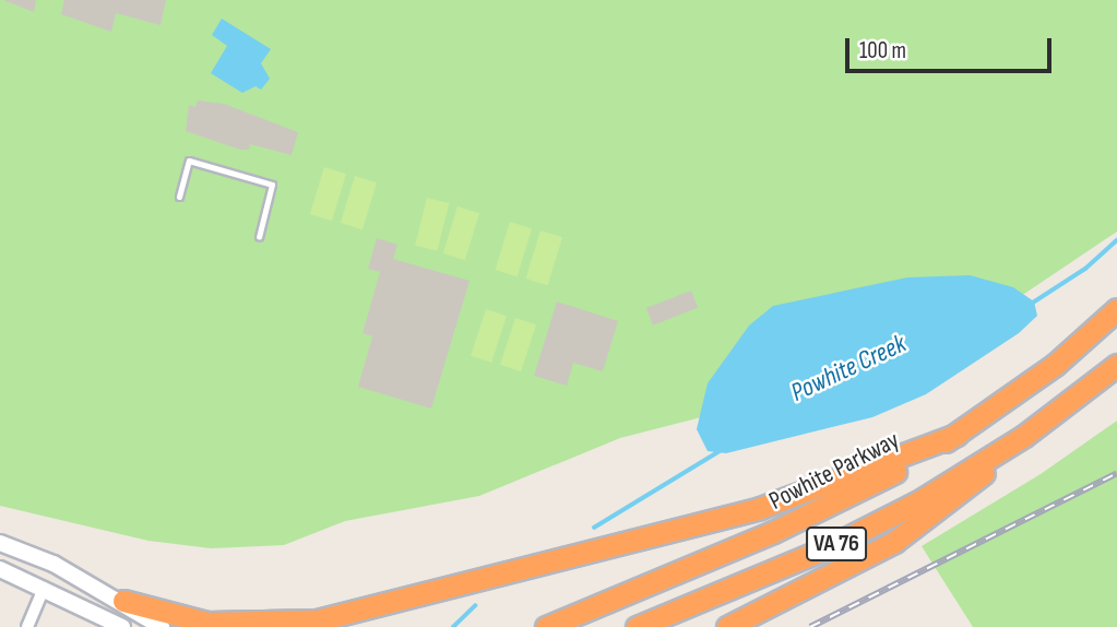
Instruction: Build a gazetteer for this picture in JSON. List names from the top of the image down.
{
  "streets": {
    "highway": ["Powhite Parkway", "VA 76"]
  },
  "water": ["Powhite Creek"],
  "scale_bar": "100 m"
}
